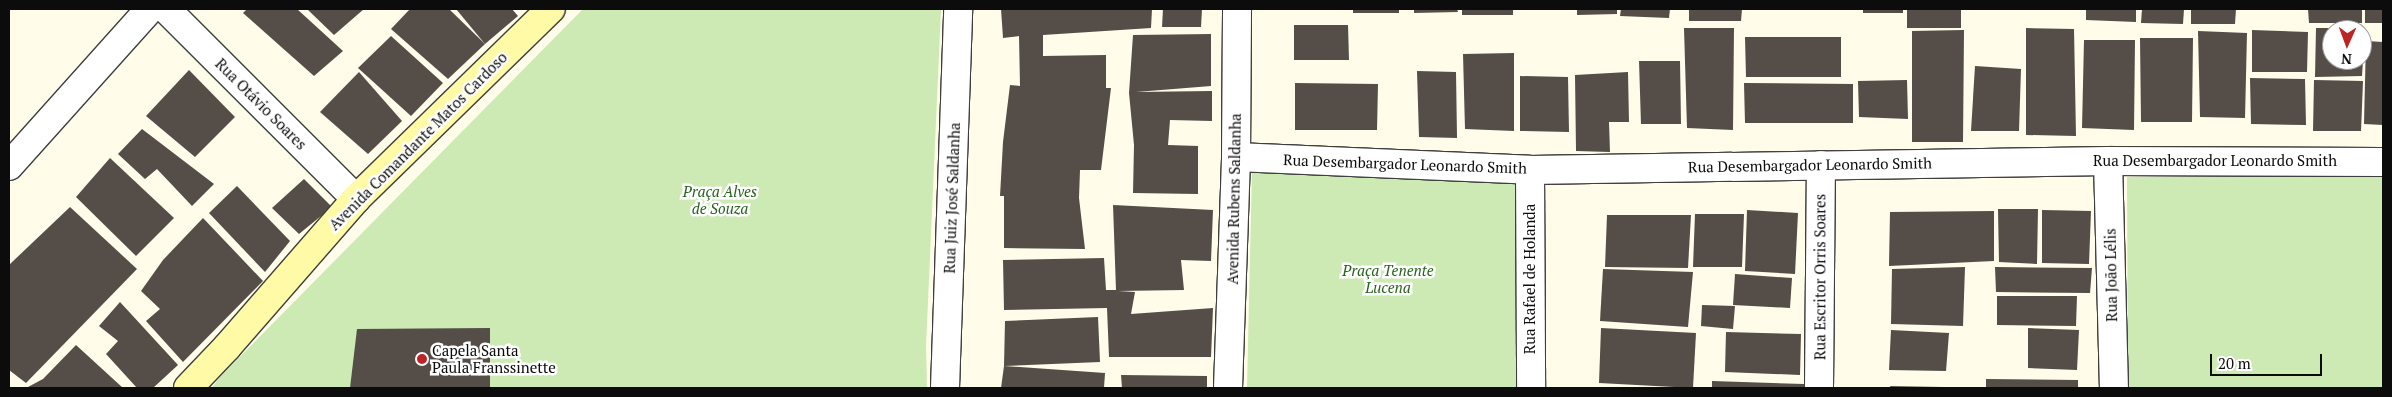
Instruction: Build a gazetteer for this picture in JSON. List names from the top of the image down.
{
  "streets": {
    "main road": ["Avenida Comandante Matos Cardoso"],
    "street": [
      "Rua Otávio Soares",
      "Rua Desembargador Leonardo Smith",
      "Rua Juiz José Saldanha",
      "Avenida Rubens Saldanha",
      "Rua João Lélis",
      "Rua Escritor Orris Soares",
      "Rua Rafael de Holanda"
    ]
  },
  "crossings": [
    ["Rua Otávio Soares", "Avenida Comandante Matos Cardoso"],
    ["Rua Desembargador Leonardo Smith", "Avenida Rubens Saldanha"],
    ["Rua Desembargador Leonardo Smith", "Rua João Lélis"],
    ["Rua Desembargador Leonardo Smith", "Rua Escritor Orris Soares"],
    ["Rua Desembargador Leonardo Smith", "Rua Rafael de Holanda"]
  ],
  "parks": ["Praça Alves de Souza", "Praça Tenente Lucena"],
  "places": ["Capela Santa Paula Franssinette"],
  "scale_bar": "20 m",
  "north": "bottom"
}
